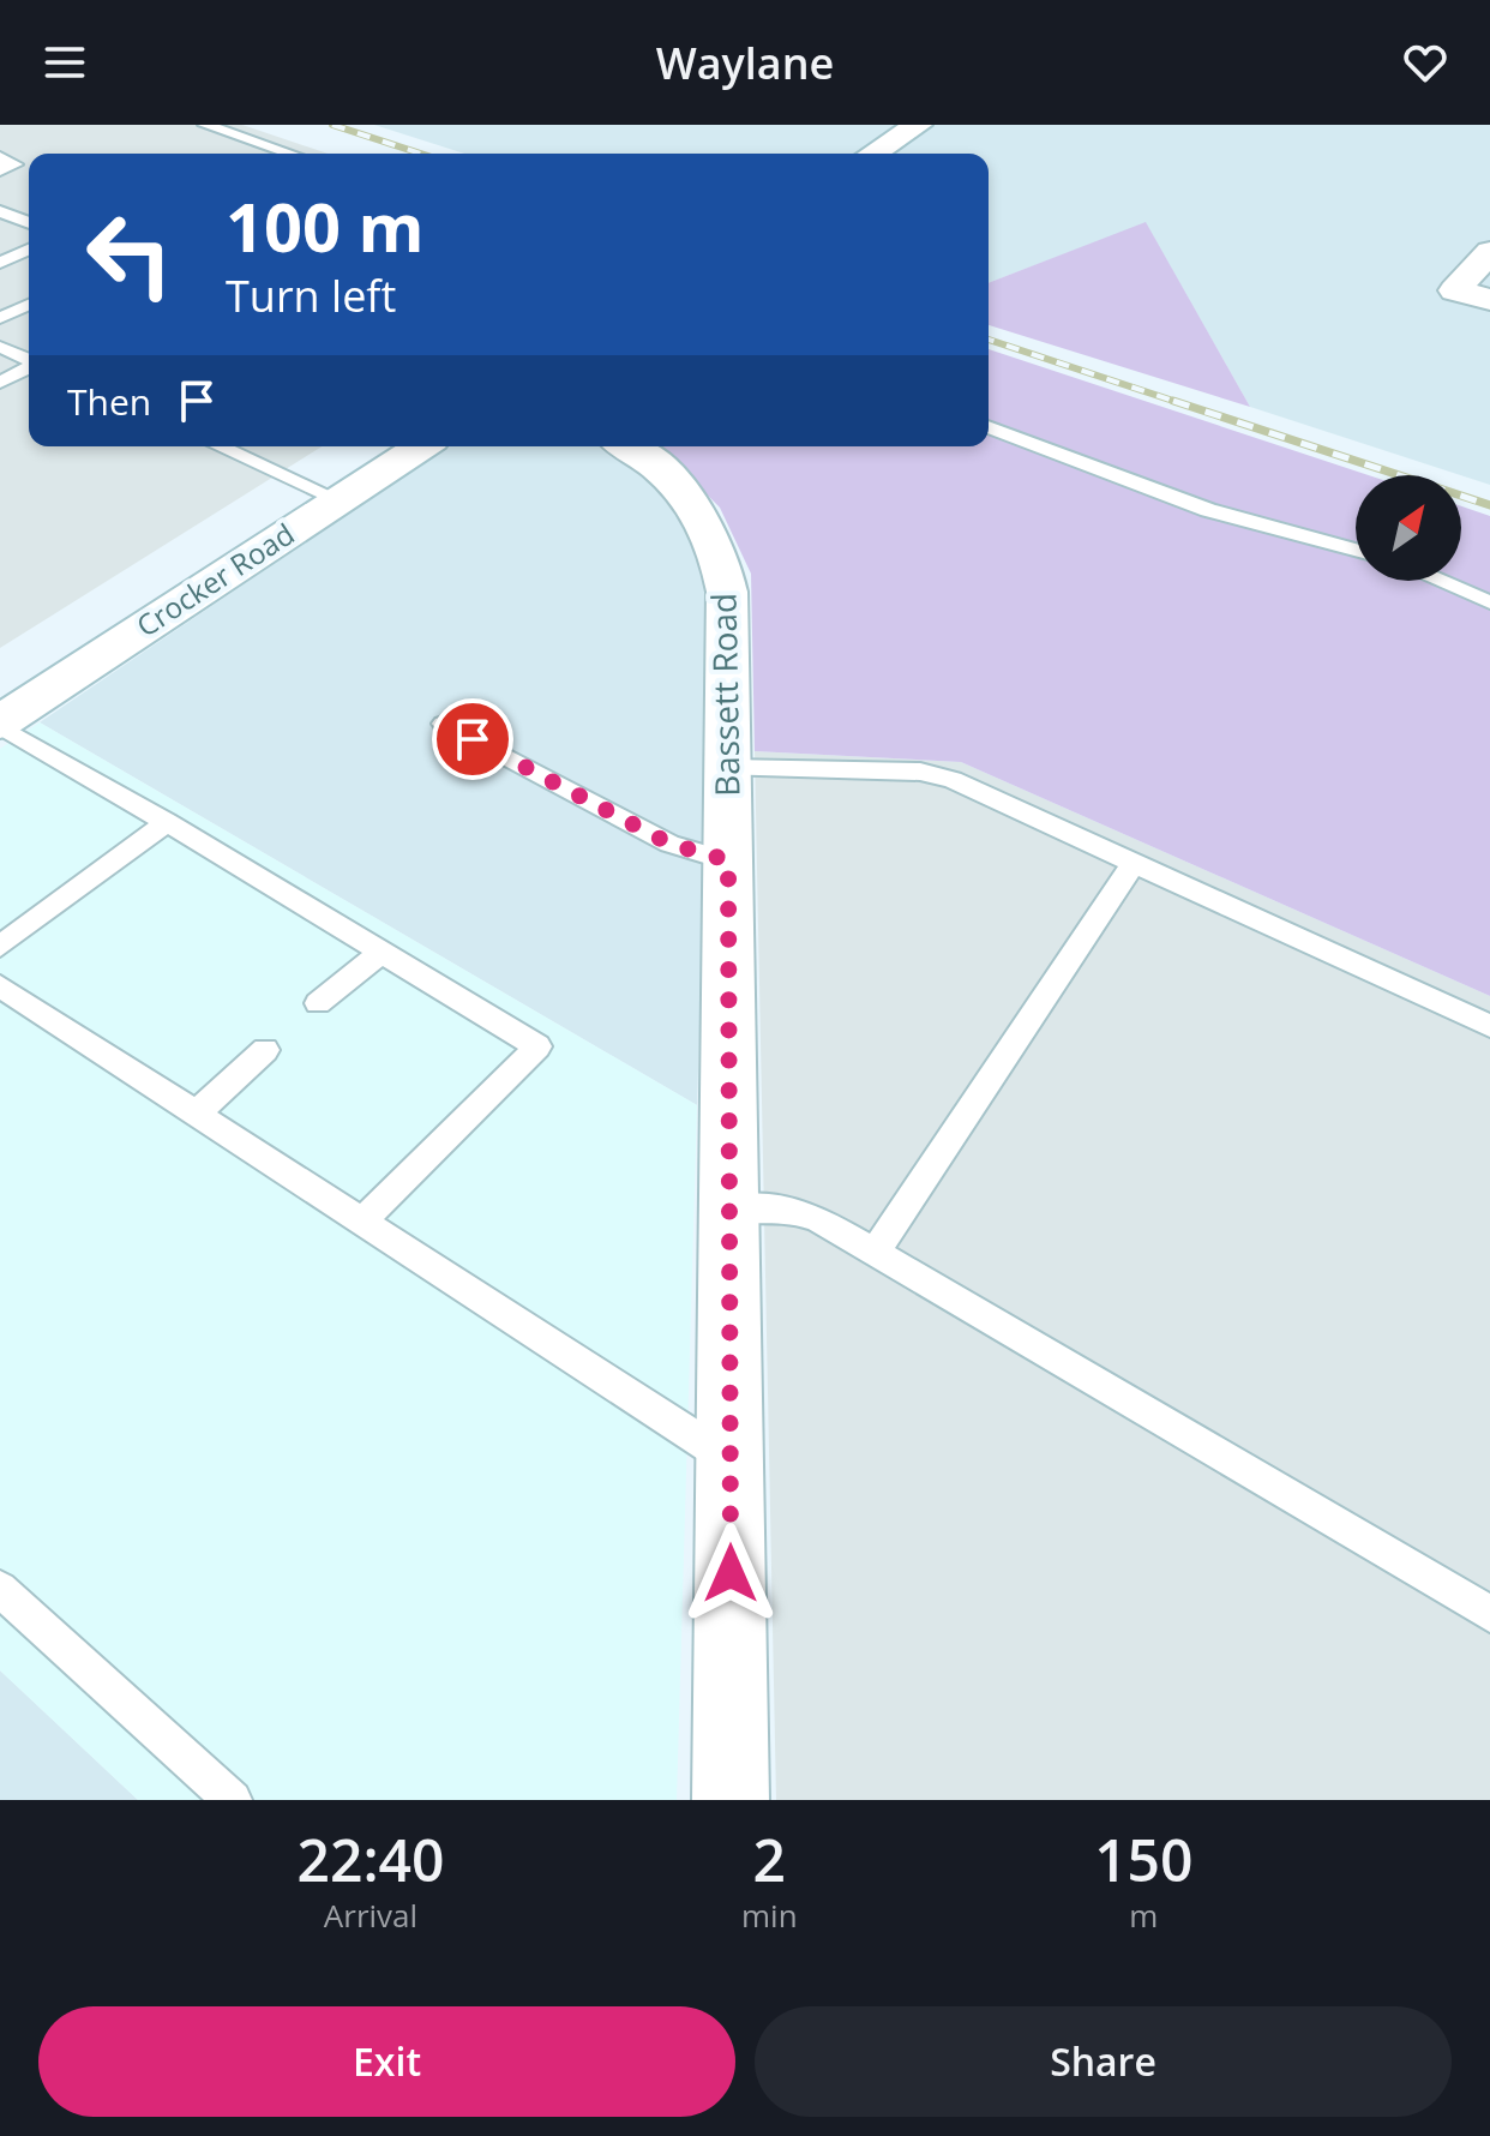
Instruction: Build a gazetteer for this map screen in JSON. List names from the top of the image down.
{
  "streets": {
    "street": ["Crocker Road", "Bassett Road"]
  },
  "north": "top right",
  "page": {
    "header": "Waylane",
    "turn": ["100 m", "Turn left"],
    "then": "Then",
    "eta": [
      "22:40",
      "Arrival",
      "2",
      "min",
      "150",
      "m"
    ],
    "buttons": ["Exit", "Share"]
  }
}
